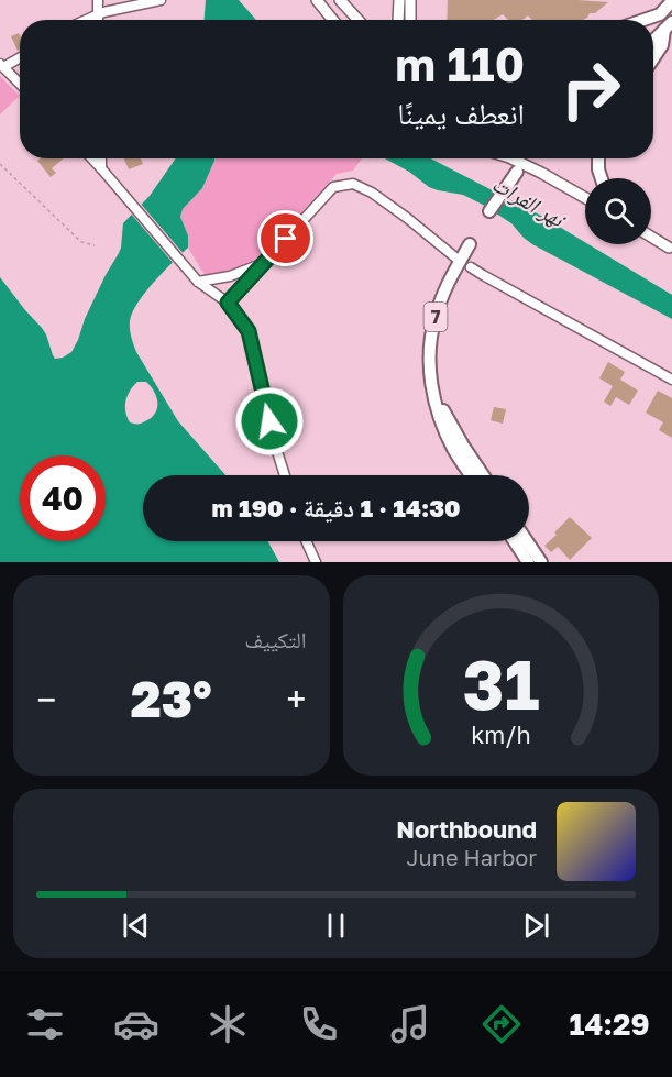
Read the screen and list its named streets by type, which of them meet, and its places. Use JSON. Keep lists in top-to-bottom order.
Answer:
{
  "streets": {
    "main road": ["7"]
  },
  "water": ["نهر الفرات"],
  "page": {
    "turn": ["110 m", "انعطف يمينًا"],
    "limit": "40",
    "trip": "14:30 · 1 دقيقة · 190 m",
    "tile": "التكييف",
    "heat": ["−", "23°", "+"],
    "song": ["Northbound", "June Harbor"],
    "tabs": "14:29",
    "gauge": ["31", "km/h"]
  }
}
